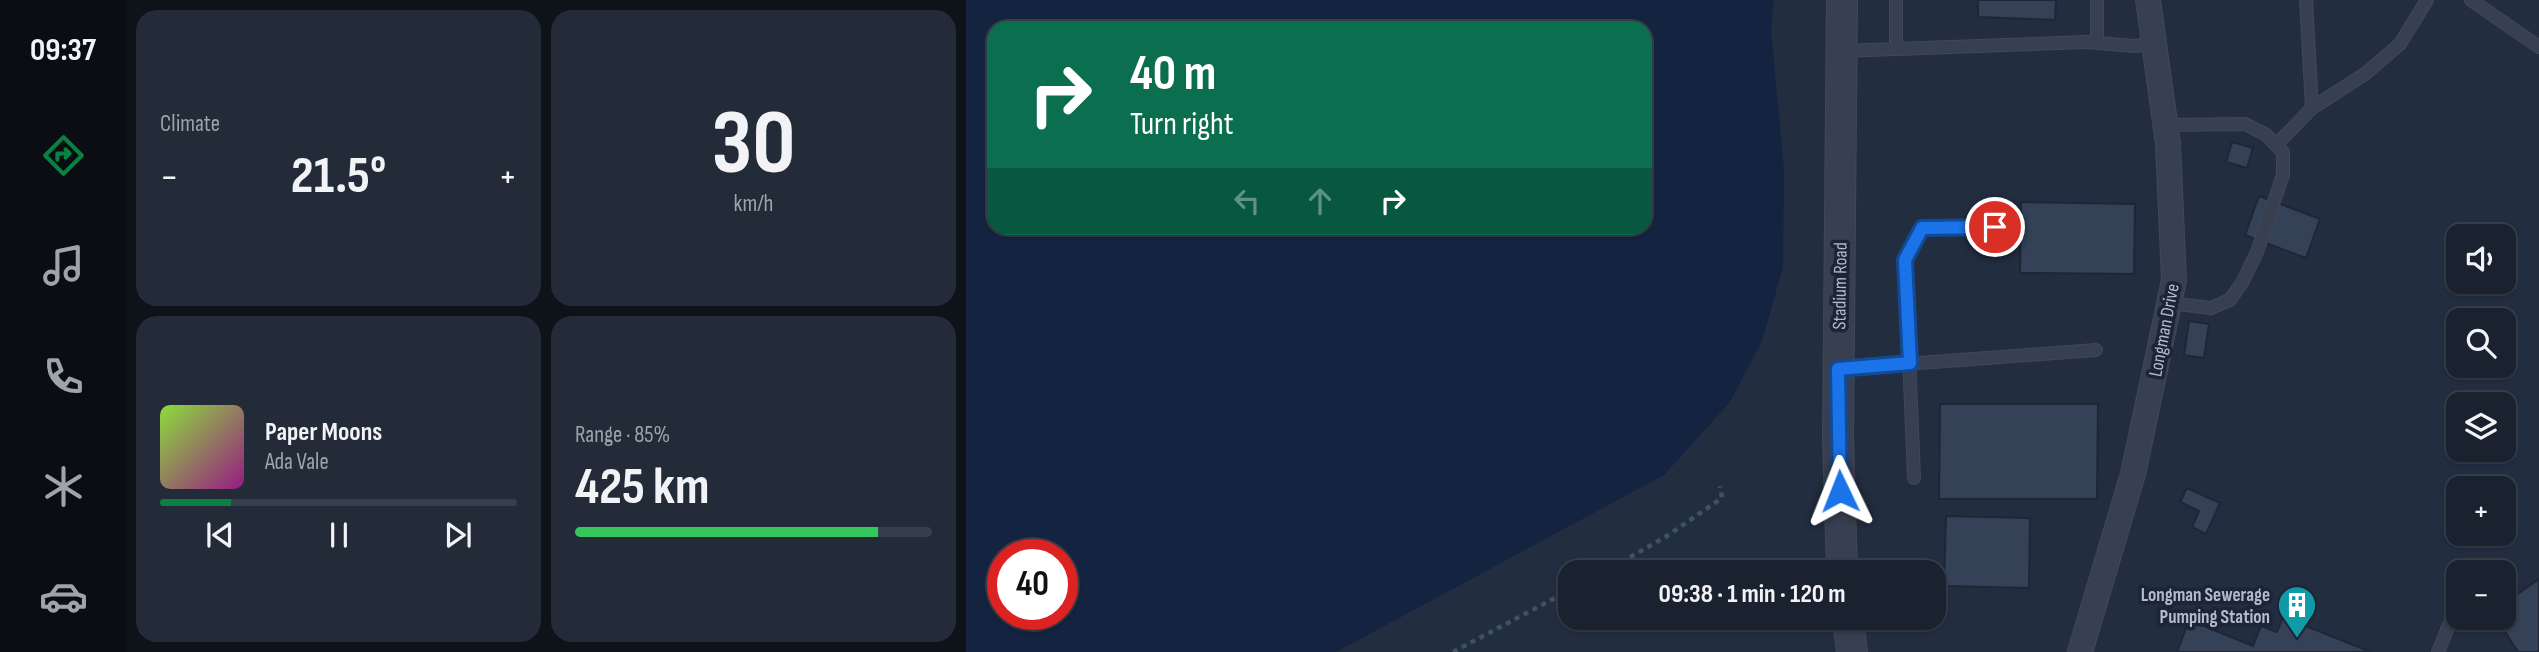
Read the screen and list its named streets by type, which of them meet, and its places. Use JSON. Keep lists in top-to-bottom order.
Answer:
{
  "streets": {
    "street": ["Stadium Road", "Longman Drive"]
  },
  "places": {
    "building": ["Longman Sewerage Pumping Station"]
  },
  "page": {
    "tabs": "09:37",
    "tile": [
      "Climate",
      ["30", "km/h"],
      ["Range · 85%", "425 km"]
    ],
    "turn": ["40 m", "Turn right"],
    "heat": ["−", "21.5°", "+"],
    "map_buttons": ["+", "−"],
    "song": ["Paper Moons", "Ada Vale"],
    "limit": "40",
    "trip": "09:38 · 1 min · 120 m"
  }
}
